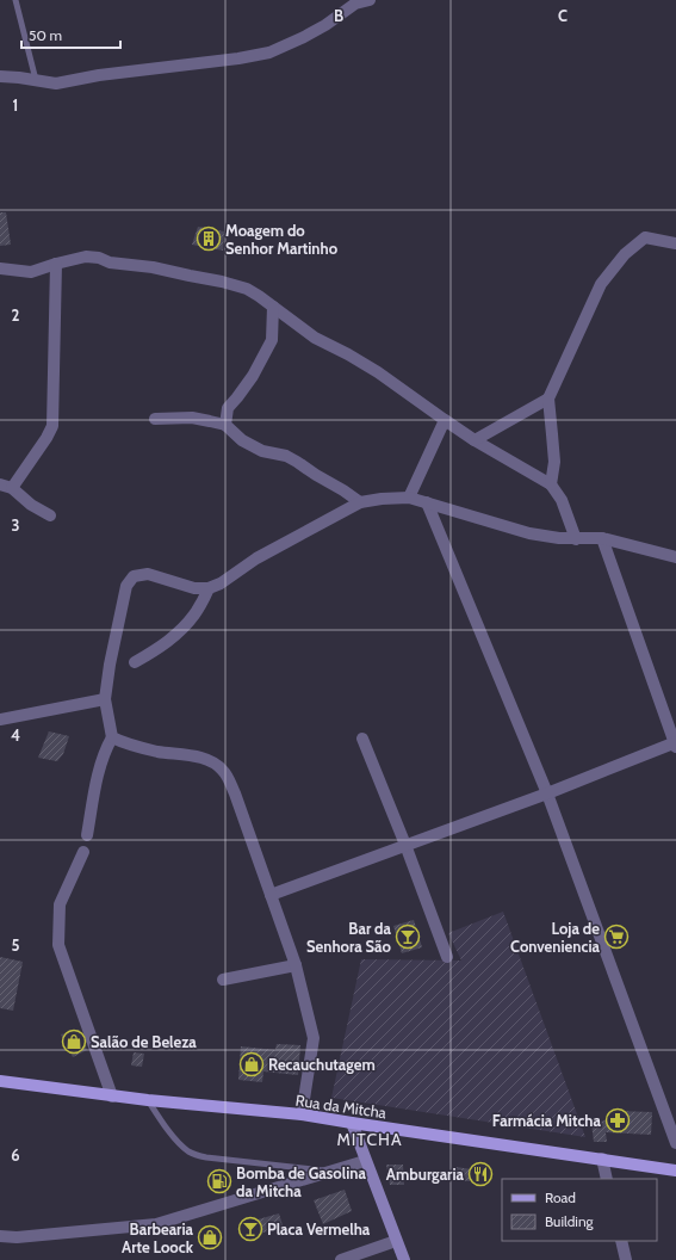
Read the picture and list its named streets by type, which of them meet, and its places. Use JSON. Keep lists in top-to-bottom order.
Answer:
{
  "streets": {
    "main road": ["Rua da Mitcha"]
  },
  "districts": ["MITCHA"],
  "places": {
    "building": ["Moagem do Senhor Martinho"],
    "bar": ["Bar da Senhora São", "Placa Vermelha"],
    "supermarket": ["Loja de Conveniencia"],
    "shop": ["Salão de Beleza", "Recauchutagem", "Barbearia Arte Loock"],
    "pharmacy": ["Farmácia Mitcha"],
    "restaurant": ["Amburgaria"],
    "fuel station": ["Bomba de Gasolina da Mitcha"]
  },
  "legend": ["Road", "Building"],
  "scale_bar": "50 m",
  "grid": {
    "columns": ["B", "C"],
    "rows": [
      "1",
      "2",
      "3",
      "4",
      "5",
      "6"
    ]
  }
}
